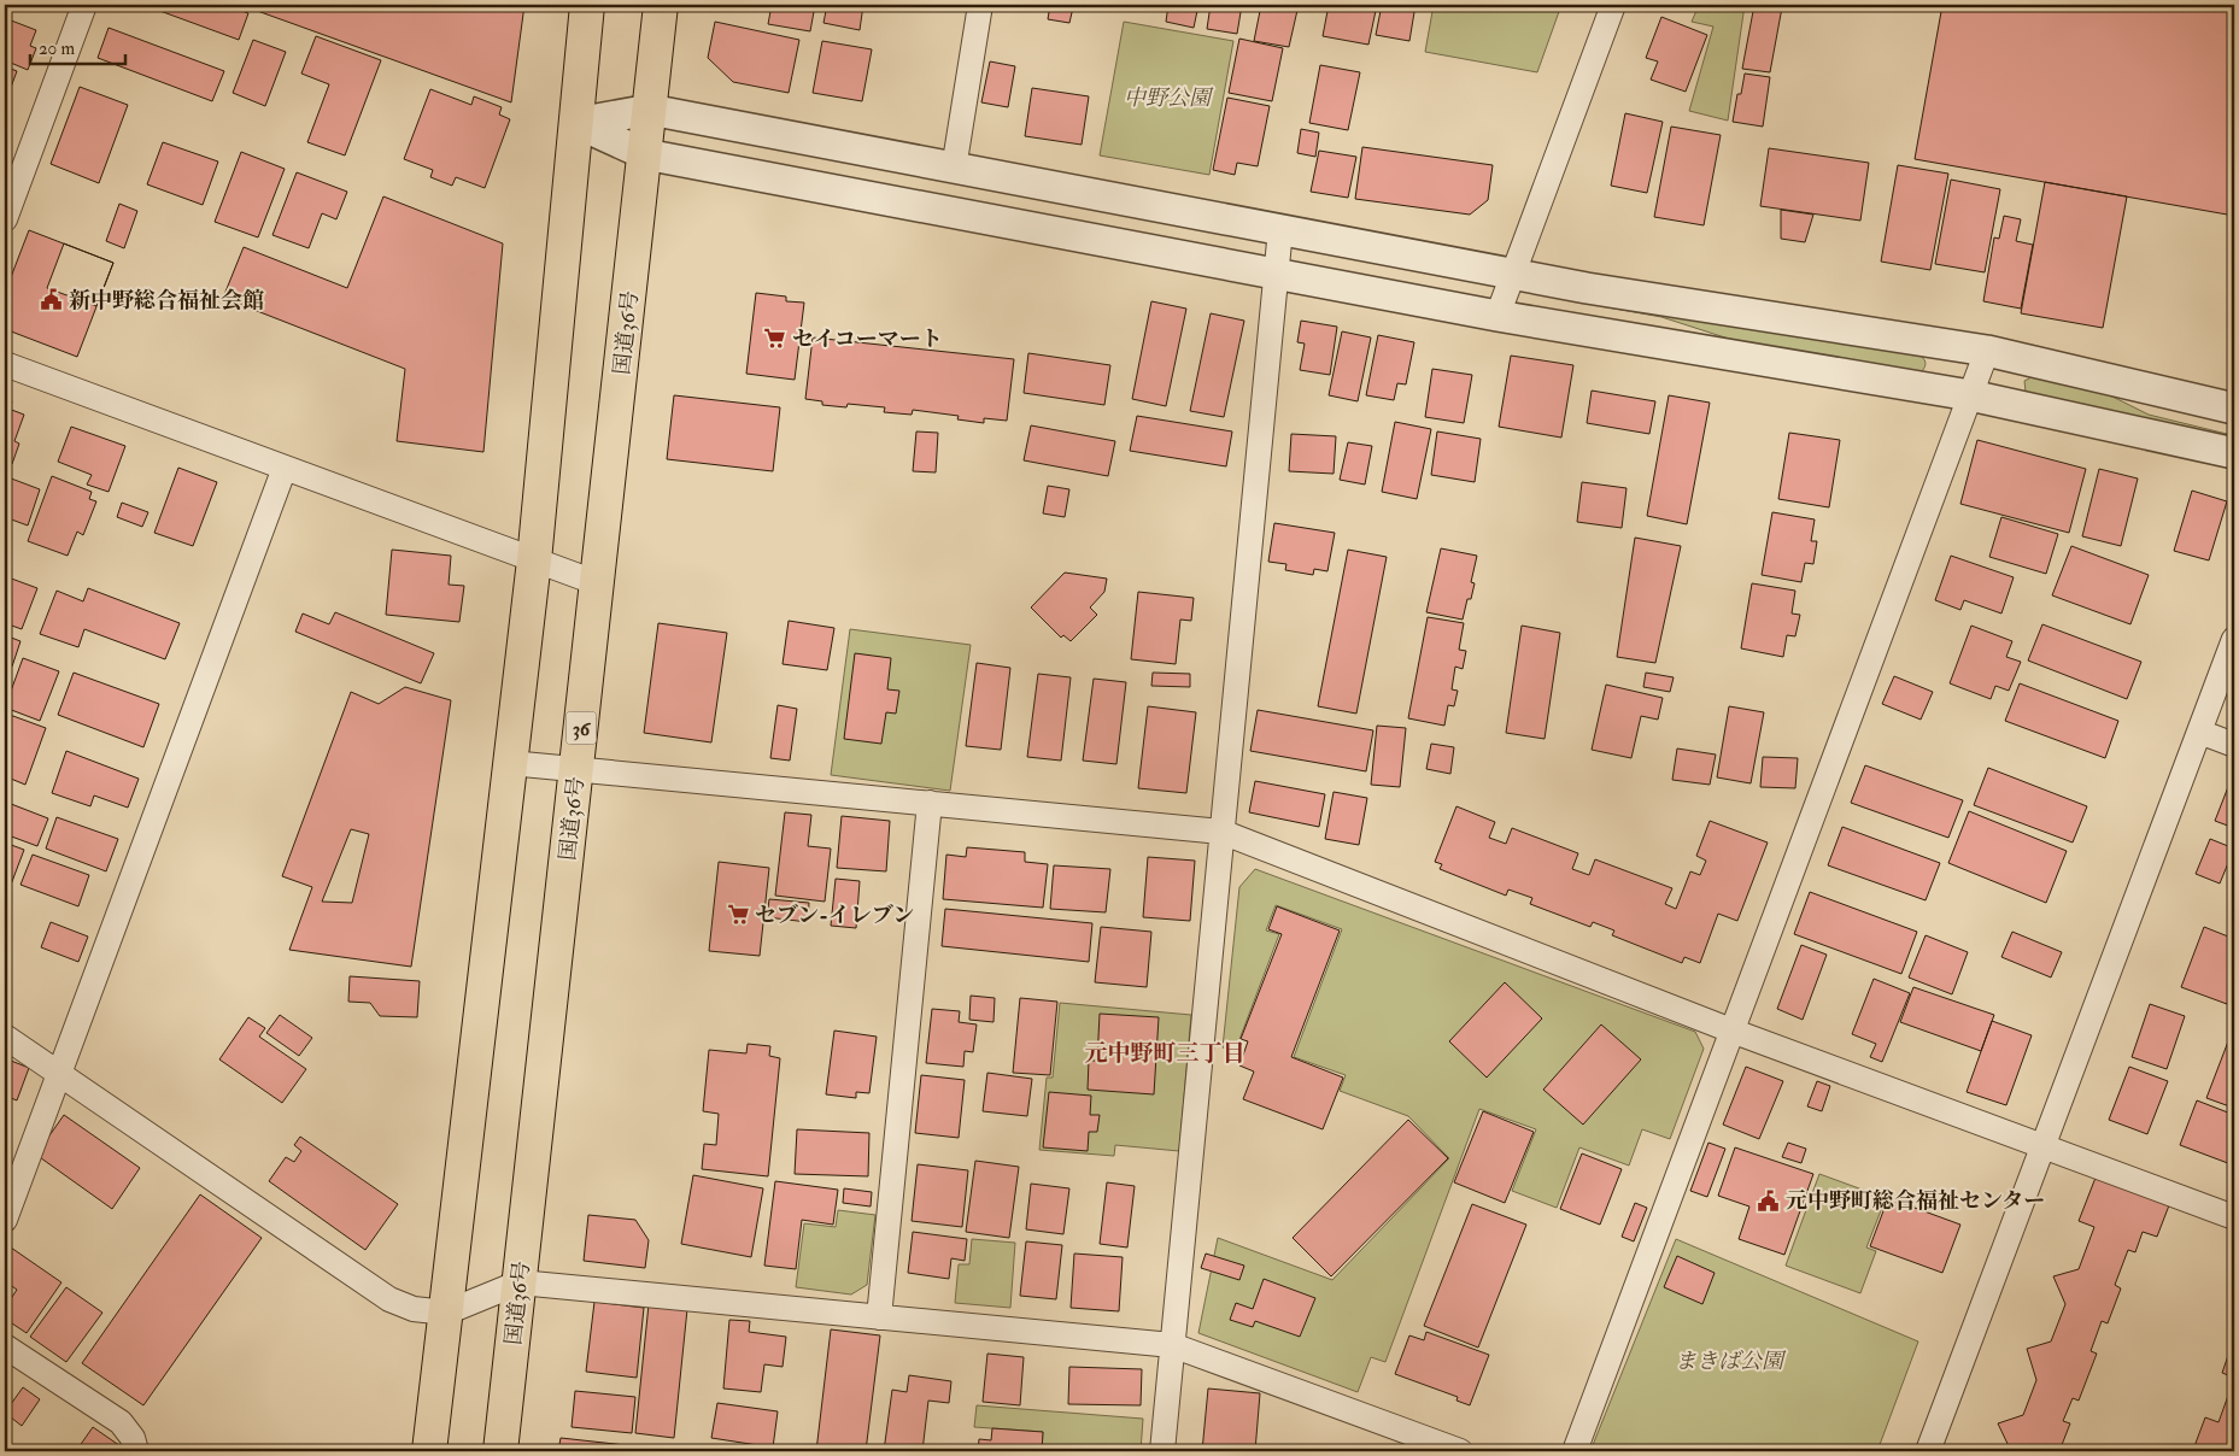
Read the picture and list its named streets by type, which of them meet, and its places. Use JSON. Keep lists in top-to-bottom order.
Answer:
{
  "streets": {
    "highway": ["国道36号", "36"]
  },
  "districts": ["元中野町三丁目"],
  "parks": ["中野公園", "まきば公園"],
  "places": {
    "public building": ["新中野総合福祉会館", "元中野町総合福祉センター"],
    "supermarket": ["セイコーマート", "セブン-イレブン"]
  },
  "scale_bar": "20 m"
}
